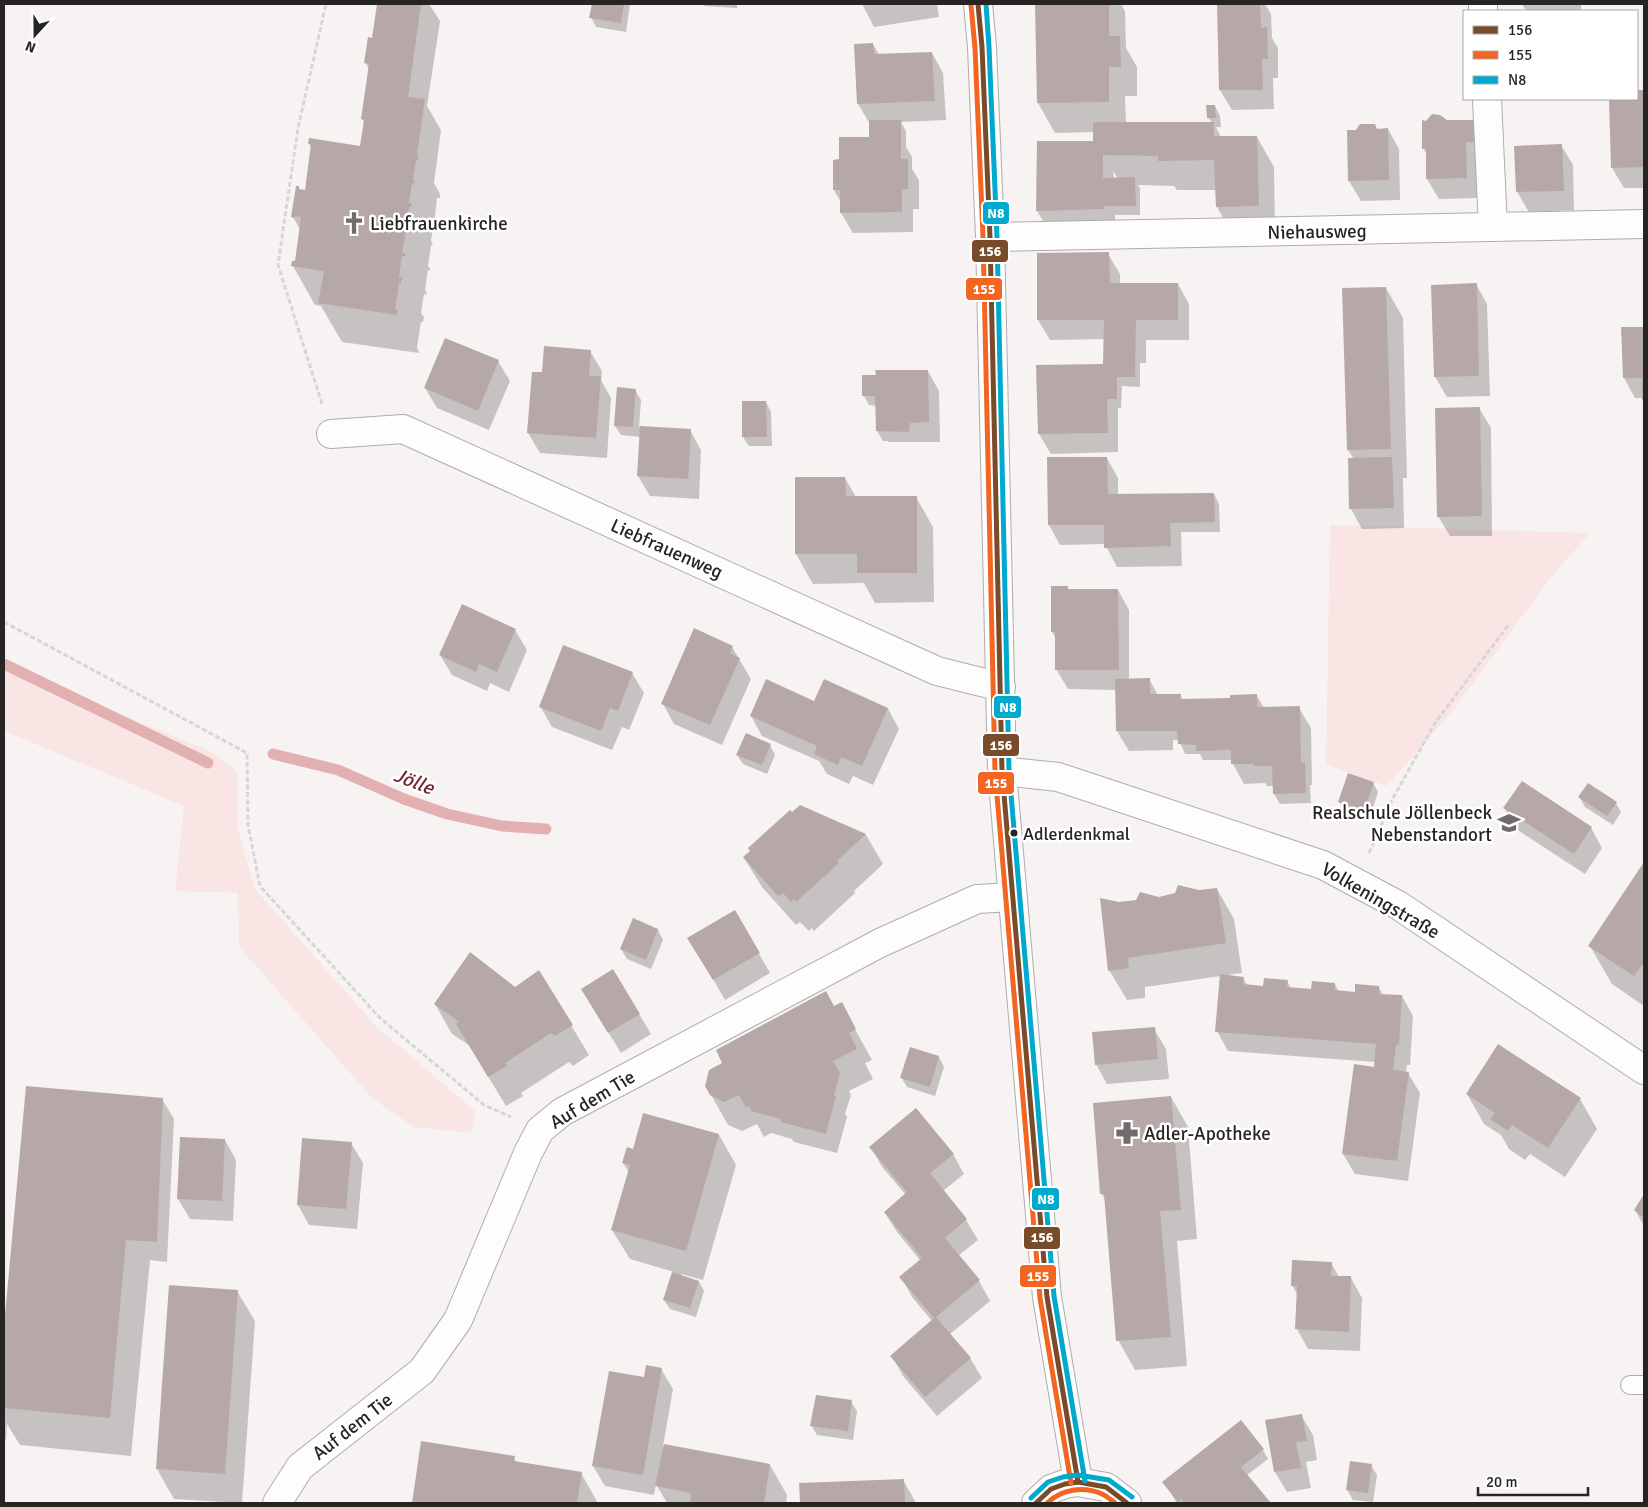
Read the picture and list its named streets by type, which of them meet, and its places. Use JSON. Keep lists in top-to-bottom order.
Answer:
{
  "streets": {
    "street": [
      "Niehausweg",
      "Liebfrauenweg",
      "Volkeningstraße",
      "Auf dem Tie"
    ]
  },
  "water": ["Jölle"],
  "places": {
    "church": ["Liebfrauenkirche"],
    "school or university": ["Realschule Jöllenbeck Nebenstandort"],
    "other": ["Adlerdenkmal"],
    "pharmacy": ["Adler-Apotheke"]
  },
  "lines": ["transit line 156", "transit line N8", "transit line 155"],
  "legend": ["156", "155", "N8"],
  "scale_bar": "20 m",
  "north": "bottom"
}
